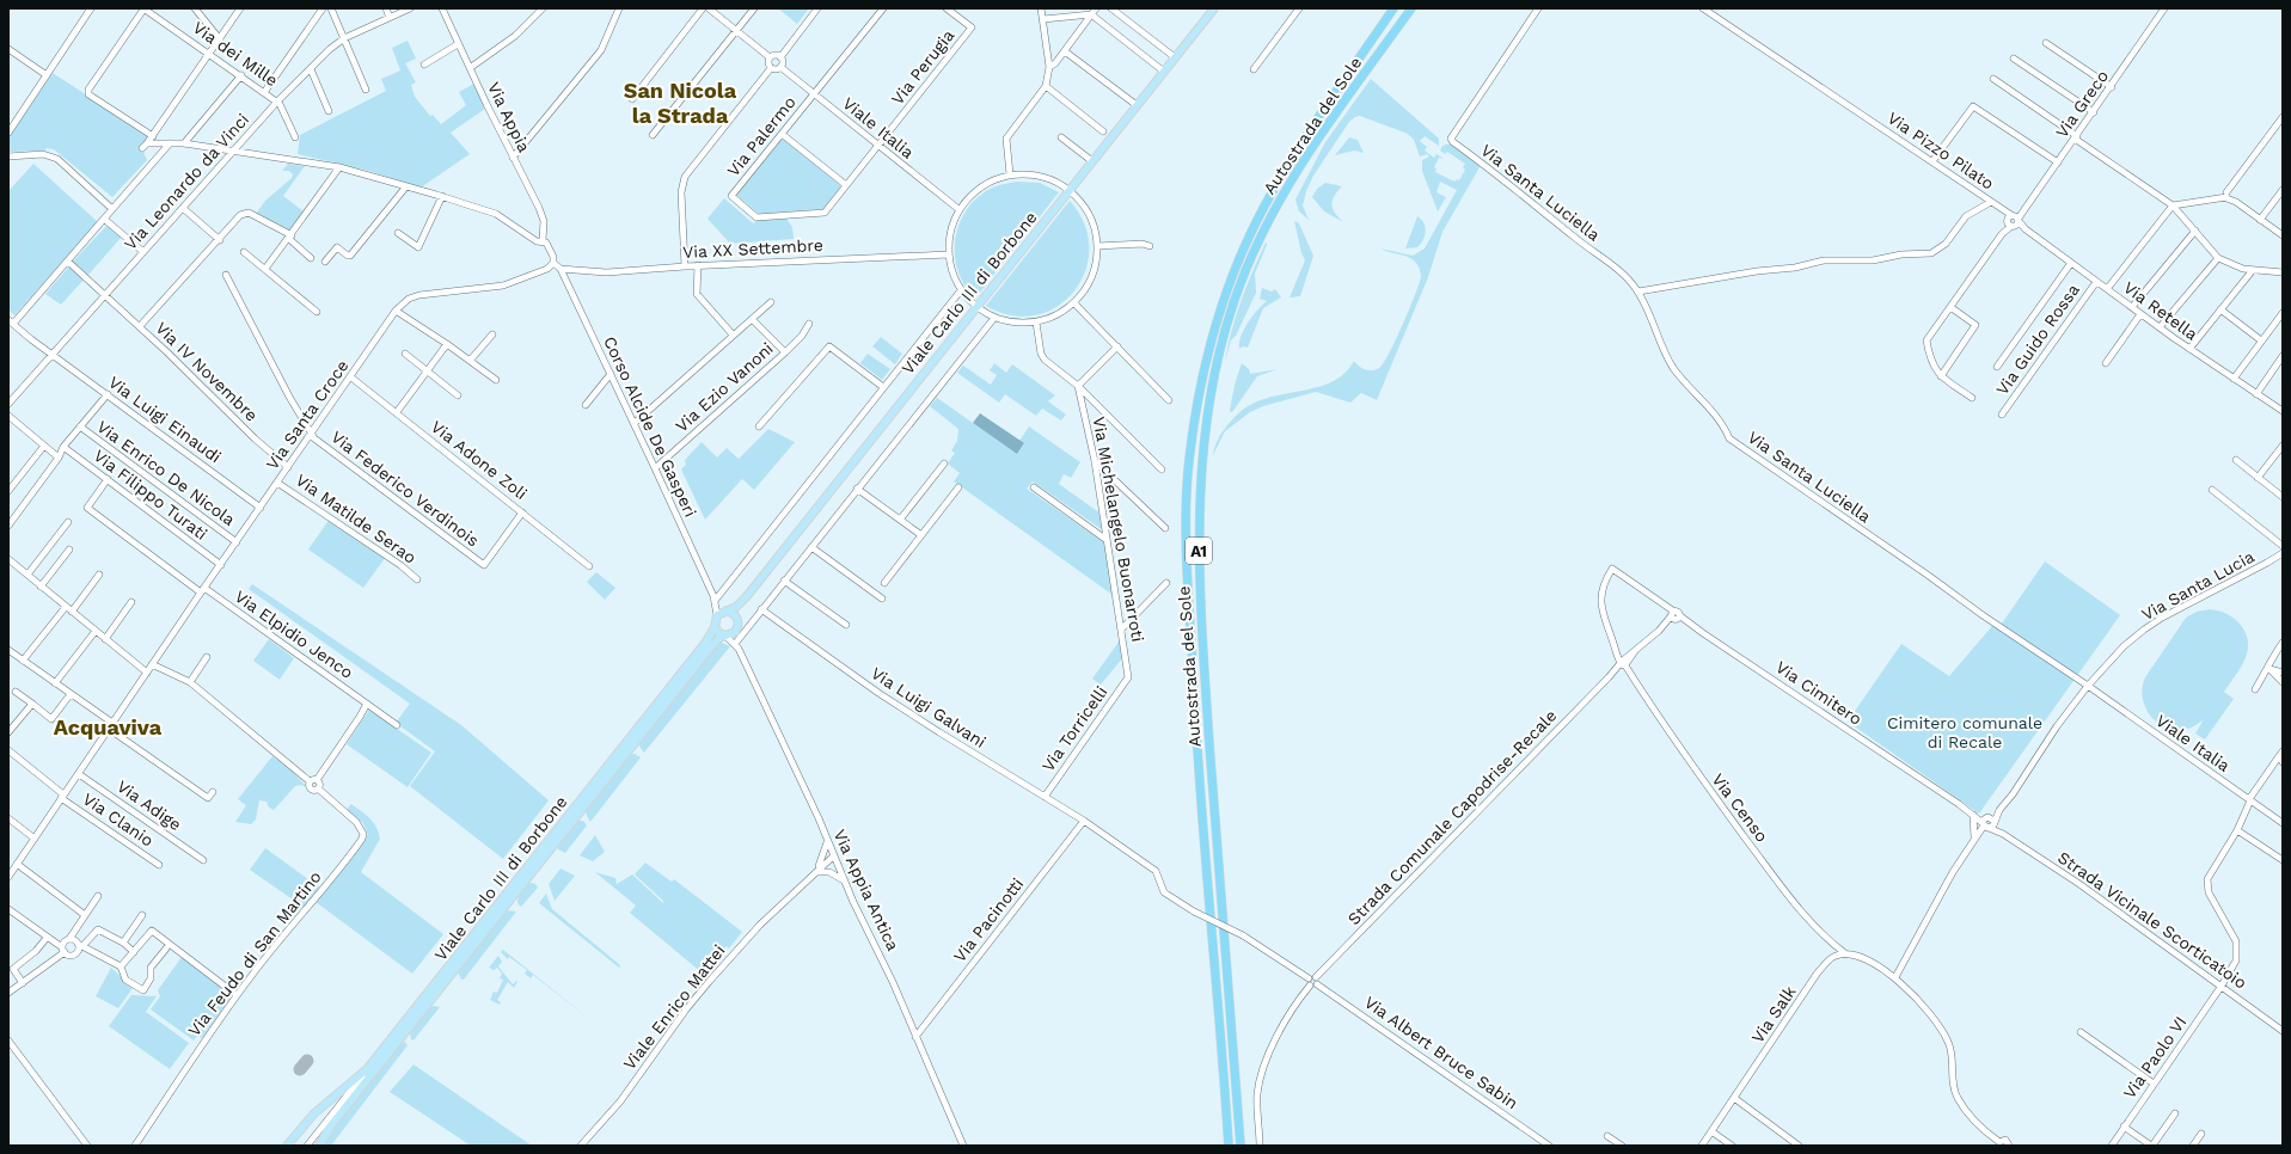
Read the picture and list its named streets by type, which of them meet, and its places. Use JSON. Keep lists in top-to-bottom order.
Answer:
{
  "streets": {
    "highway": ["Autostrada del Sole", "A1"],
    "main road": ["Viale Carlo III di Borbone"],
    "street": [
      "Via dei Mille",
      "Via Perugia",
      "Via Greco",
      "Via Appia",
      "Viale Italia",
      "Via Palermo",
      "Via Pizzo Pilato",
      "Via Leonardo da Vinci",
      "Via Santa Luciella",
      "Via XX Settembre",
      "Via Retella",
      "Via Guido Rossa",
      "Via IV Novembre",
      "Via Ezio Vanoni",
      "Via Santa Croce",
      "Via Luigi Einaudi",
      "Corso Alcide De Gasperi",
      "Via Adone Zoli",
      "Via Enrico De Nicola",
      "Via Federico Verdinois",
      "Via Filippo Turati",
      "Via Matilde Serao",
      "Via Michelangelo Buonarroti",
      "Via Santa Lucia",
      "Via Elpidio Jenco",
      "Via Cimitero",
      "Via Luigi Galvani",
      "Via Torricelli",
      "Via Adige",
      "Via Censo",
      "Strada Comunale Capodrise-Recale",
      "Via Clanio",
      "Via Appia Antica",
      "Via Pacinotti",
      "Strada Vicinale Scorticatoio",
      "Via Feudo di San Martino",
      "Viale Enrico Mattei",
      "Via Salk",
      "Via Albert Bruce Sabin",
      "Via Paolo VI"
    ]
  },
  "crossings": [
    ["Via dei Mille", "Via Leonardo da Vinci"],
    ["Via Perugia", "Viale Italia"],
    ["Via Perugia", "Via Palermo"],
    ["Via Greco", "Via Retella"],
    ["Viale Italia", "Via Palermo"],
    ["Viale Italia", "Via Santa Luciella"],
    ["Viale Italia", "Via Santa Lucia"],
    ["Viale Italia", "Via Paolo VI"],
    ["Via Pizzo Pilato", "Via Santa Luciella"],
    ["Via Pizzo Pilato", "Via Retella"],
    ["Via Leonardo da Vinci", "Via IV Novembre"],
    ["Via Leonardo da Vinci", "Via Luigi Einaudi"],
    ["Via Santa Luciella", "Via Santa Lucia"],
    ["Via XX Settembre", "Corso Alcide De Gasperi"],
    ["Viale Carlo III di Borbone", "Corso Alcide De Gasperi"],
    ["Viale Carlo III di Borbone", "Via Appia Antica"],
    ["Via Retella", "Via Guido Rossa"],
    ["Via IV Novembre", "Via Santa Croce"],
    ["Via Ezio Vanoni", "Corso Alcide De Gasperi"],
    ["Via Santa Croce", "Via Luigi Einaudi"],
    ["Via Santa Croce", "Via Adone Zoli"],
    ["Via Santa Croce", "Via Enrico De Nicola"],
    ["Via Santa Croce", "Via Federico Verdinois"],
    ["Via Santa Croce", "Via Filippo Turati"],
    ["Via Santa Croce", "Via Matilde Serao"],
    ["Via Santa Croce", "Via Elpidio Jenco"],
    ["Via Santa Croce", "Via Adige"],
    ["Via Santa Croce", "Via Clanio"],
    ["Corso Alcide De Gasperi", "Via Appia Antica"],
    ["Via Adone Zoli", "Via Federico Verdinois"],
    ["Via Filippo Turati", "Via Elpidio Jenco"],
    ["Via Michelangelo Buonarroti", "Via Torricelli"],
    ["Via Cimitero", "Via Censo"],
    ["Via Cimitero", "Strada Vicinale Scorticatoio"],
    ["Via Luigi Galvani", "Via Torricelli"],
    ["Via Luigi Galvani", "Via Pacinotti"],
    ["Via Censo", "Strada Comunale Capodrise-Recale"],
    ["Via Censo", "Via Salk"],
    ["Strada Comunale Capodrise-Recale", "Via Albert Bruce Sabin"],
    ["Via Appia Antica", "Via Pacinotti"],
    ["Via Appia Antica", "Viale Enrico Mattei"],
    ["Strada Vicinale Scorticatoio", "Via Paolo VI"]
  ],
  "districts": ["San Nicola la Strada", "Acquaviva"],
  "parks": ["Cimitero comunale di Recale"]
}
